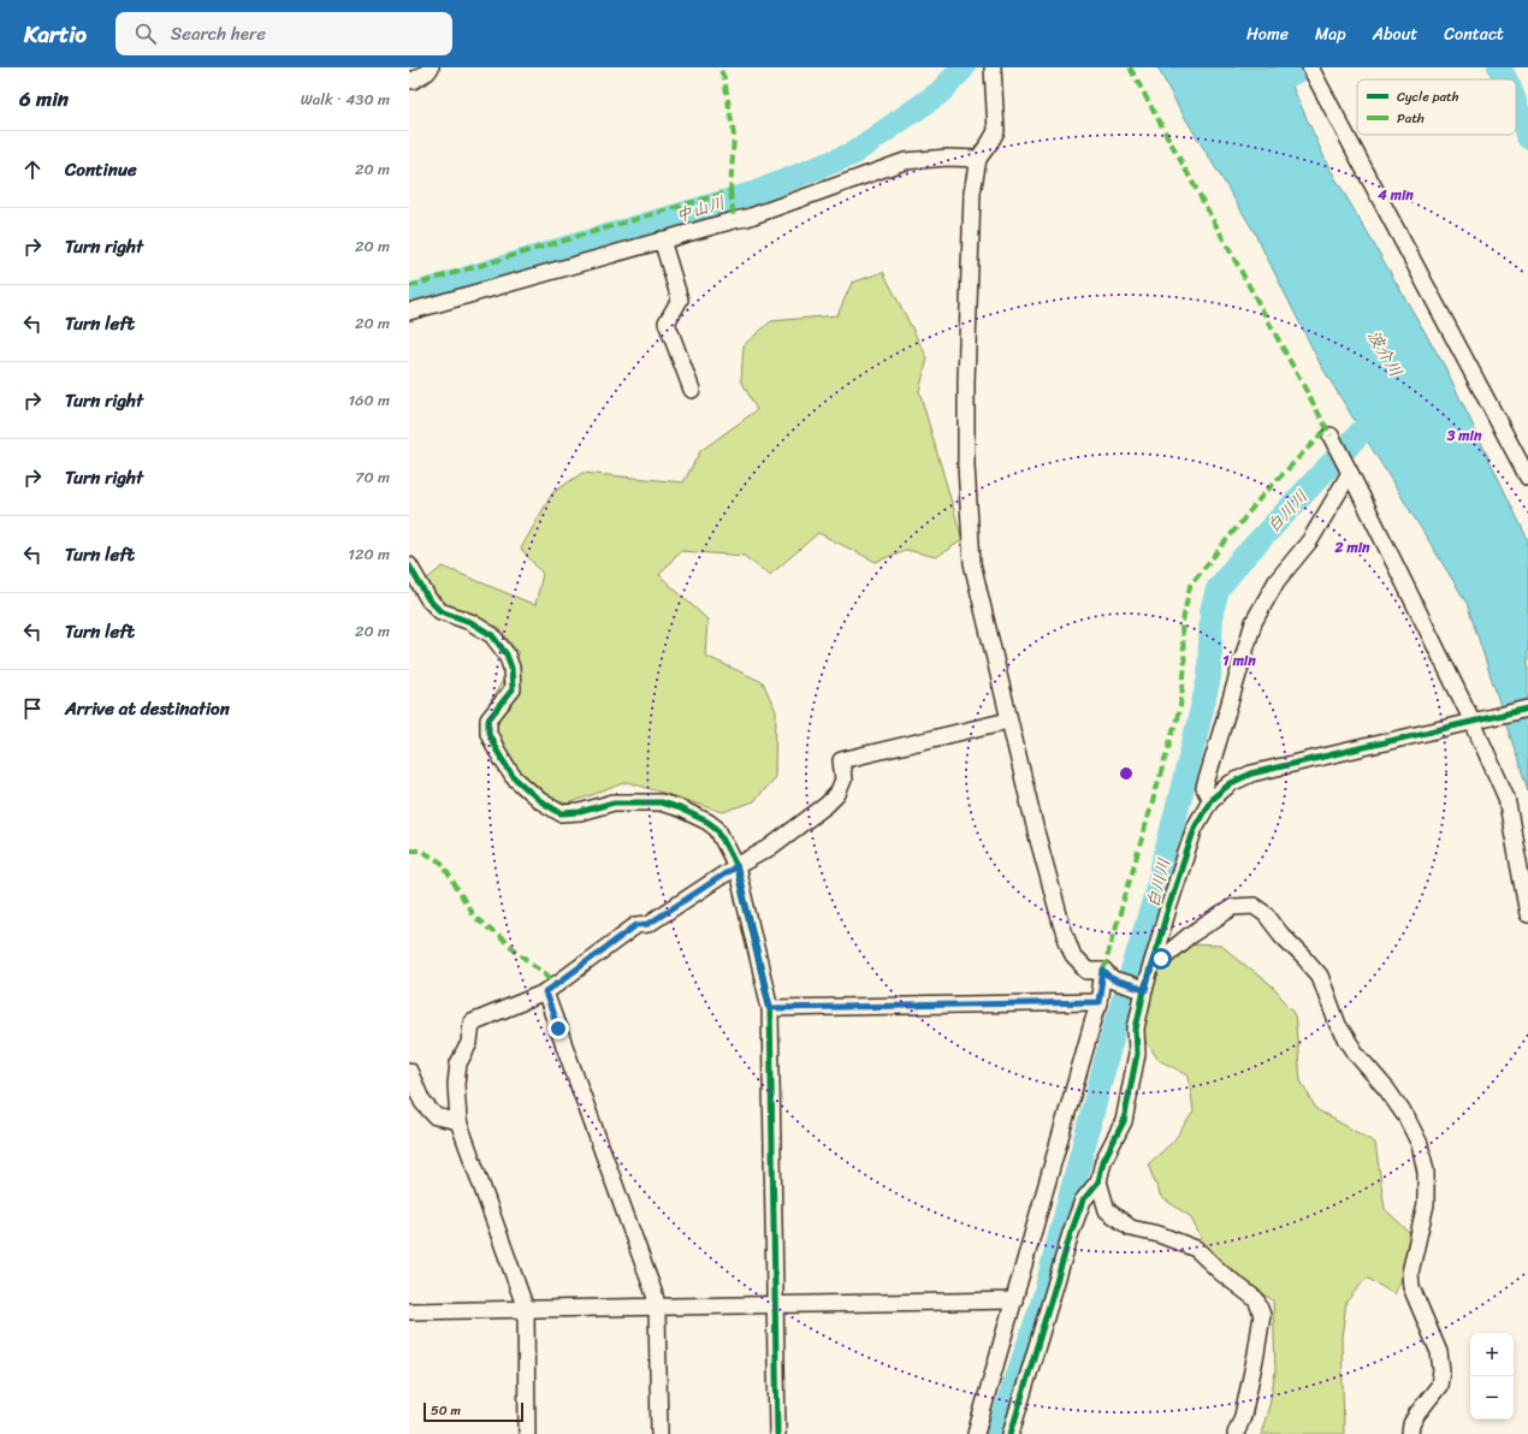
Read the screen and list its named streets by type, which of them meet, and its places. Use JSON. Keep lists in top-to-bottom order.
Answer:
{
  "water": ["中山川", "波介川", "白川川"],
  "legend": ["Cycle path", "Path"],
  "scale_bar": "50 m",
  "page": {
    "header": "Kartio",
    "search": "Search here",
    "nav": [
      "Home",
      "Map",
      "About",
      "Contact"
    ],
    "heading": ["6 min", "Walk · 430 m"],
    "list": [
      ["Continue", "20 m"],
      ["Turn right", "20 m"],
      ["Turn left", "20 m"],
      ["Turn right", "160 m"],
      ["Turn right", "70 m"],
      ["Turn left", "120 m"],
      ["Turn left", "20 m"],
      "Arrive at destination"
    ],
    "map_buttons": ["+", "−"],
    "scale": "50 m"
  },
  "rings": [
    "4 min",
    "3 min",
    "2 min",
    "1 min"
  ]
}
